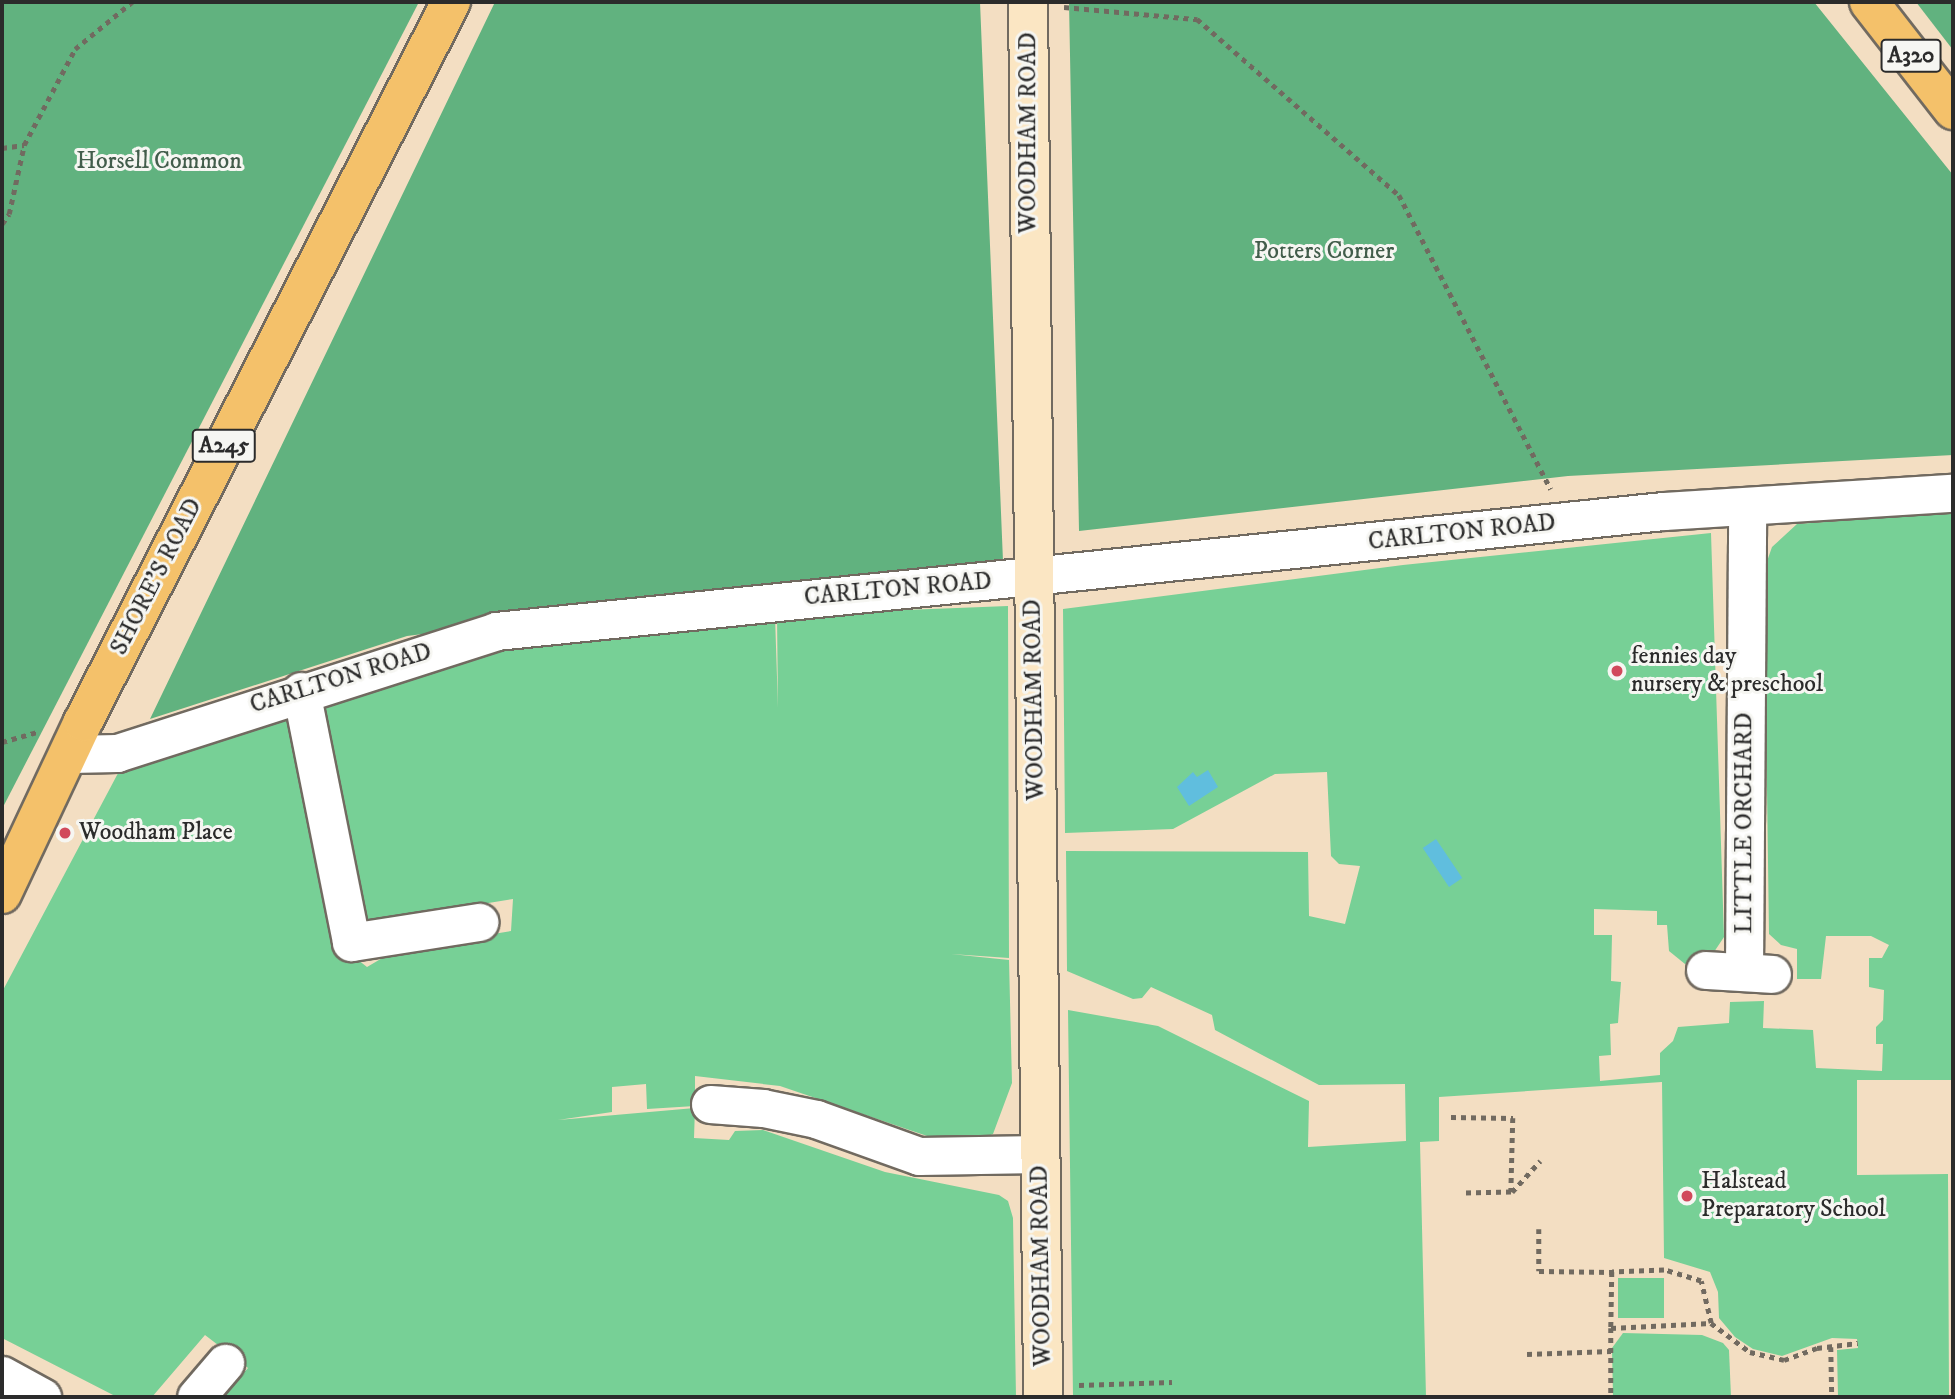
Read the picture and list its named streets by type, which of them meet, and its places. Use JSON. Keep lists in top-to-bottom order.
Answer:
{
  "streets": {
    "main road": ["A320", "A245", "SHORE'S ROAD"],
    "street": ["WOODHAM ROAD", "CARLTON ROAD", "LITTLE ORCHARD"]
  },
  "crossings": [
    ["WOODHAM ROAD", "CARLTON ROAD"],
    ["CARLTON ROAD", "SHORE'S ROAD"],
    ["CARLTON ROAD", "LITTLE ORCHARD"]
  ],
  "parks": ["Horsell Common", "Potters Corner"],
  "places": ["fennies day nursery & preschool", "Woodham Place", "Halstead Preparatory School"]
}
